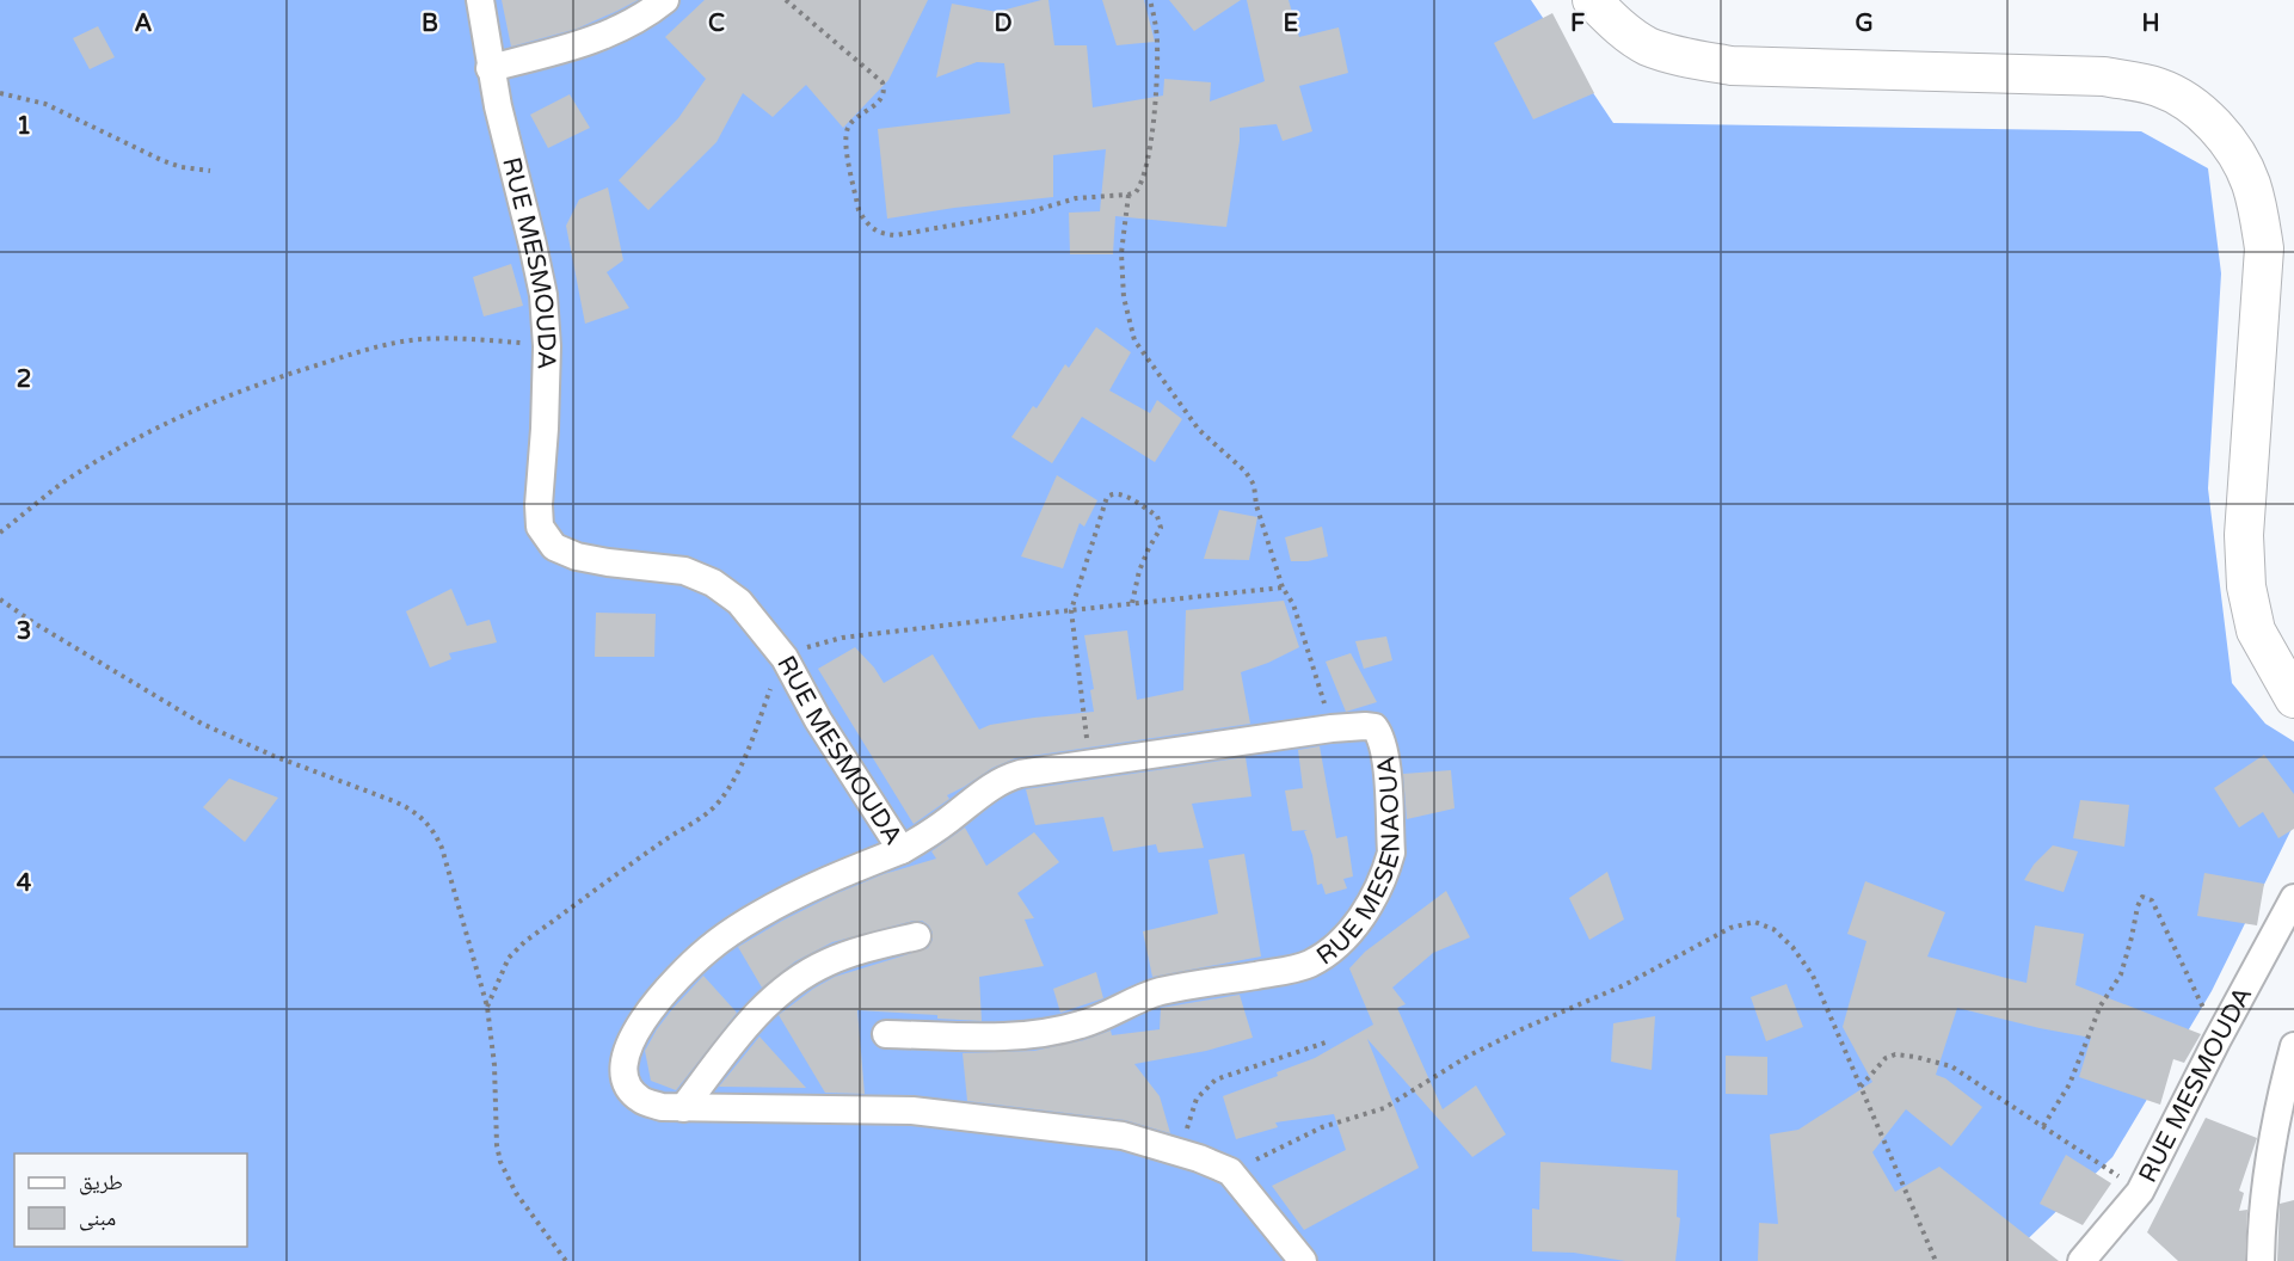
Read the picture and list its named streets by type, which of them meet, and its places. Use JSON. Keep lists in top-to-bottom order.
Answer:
{
  "streets": {
    "street": ["RUE MESMOUDA", "RUE MESENAOUA"]
  },
  "crossings": [
    ["RUE MESMOUDA", "RUE MESENAOUA"]
  ],
  "legend": ["طريق", "مبنى"],
  "grid": {
    "columns": [
      "A",
      "B",
      "C",
      "D",
      "E",
      "F",
      "G",
      "H"
    ],
    "rows": [
      "1",
      "2",
      "3",
      "4"
    ]
  }
}
